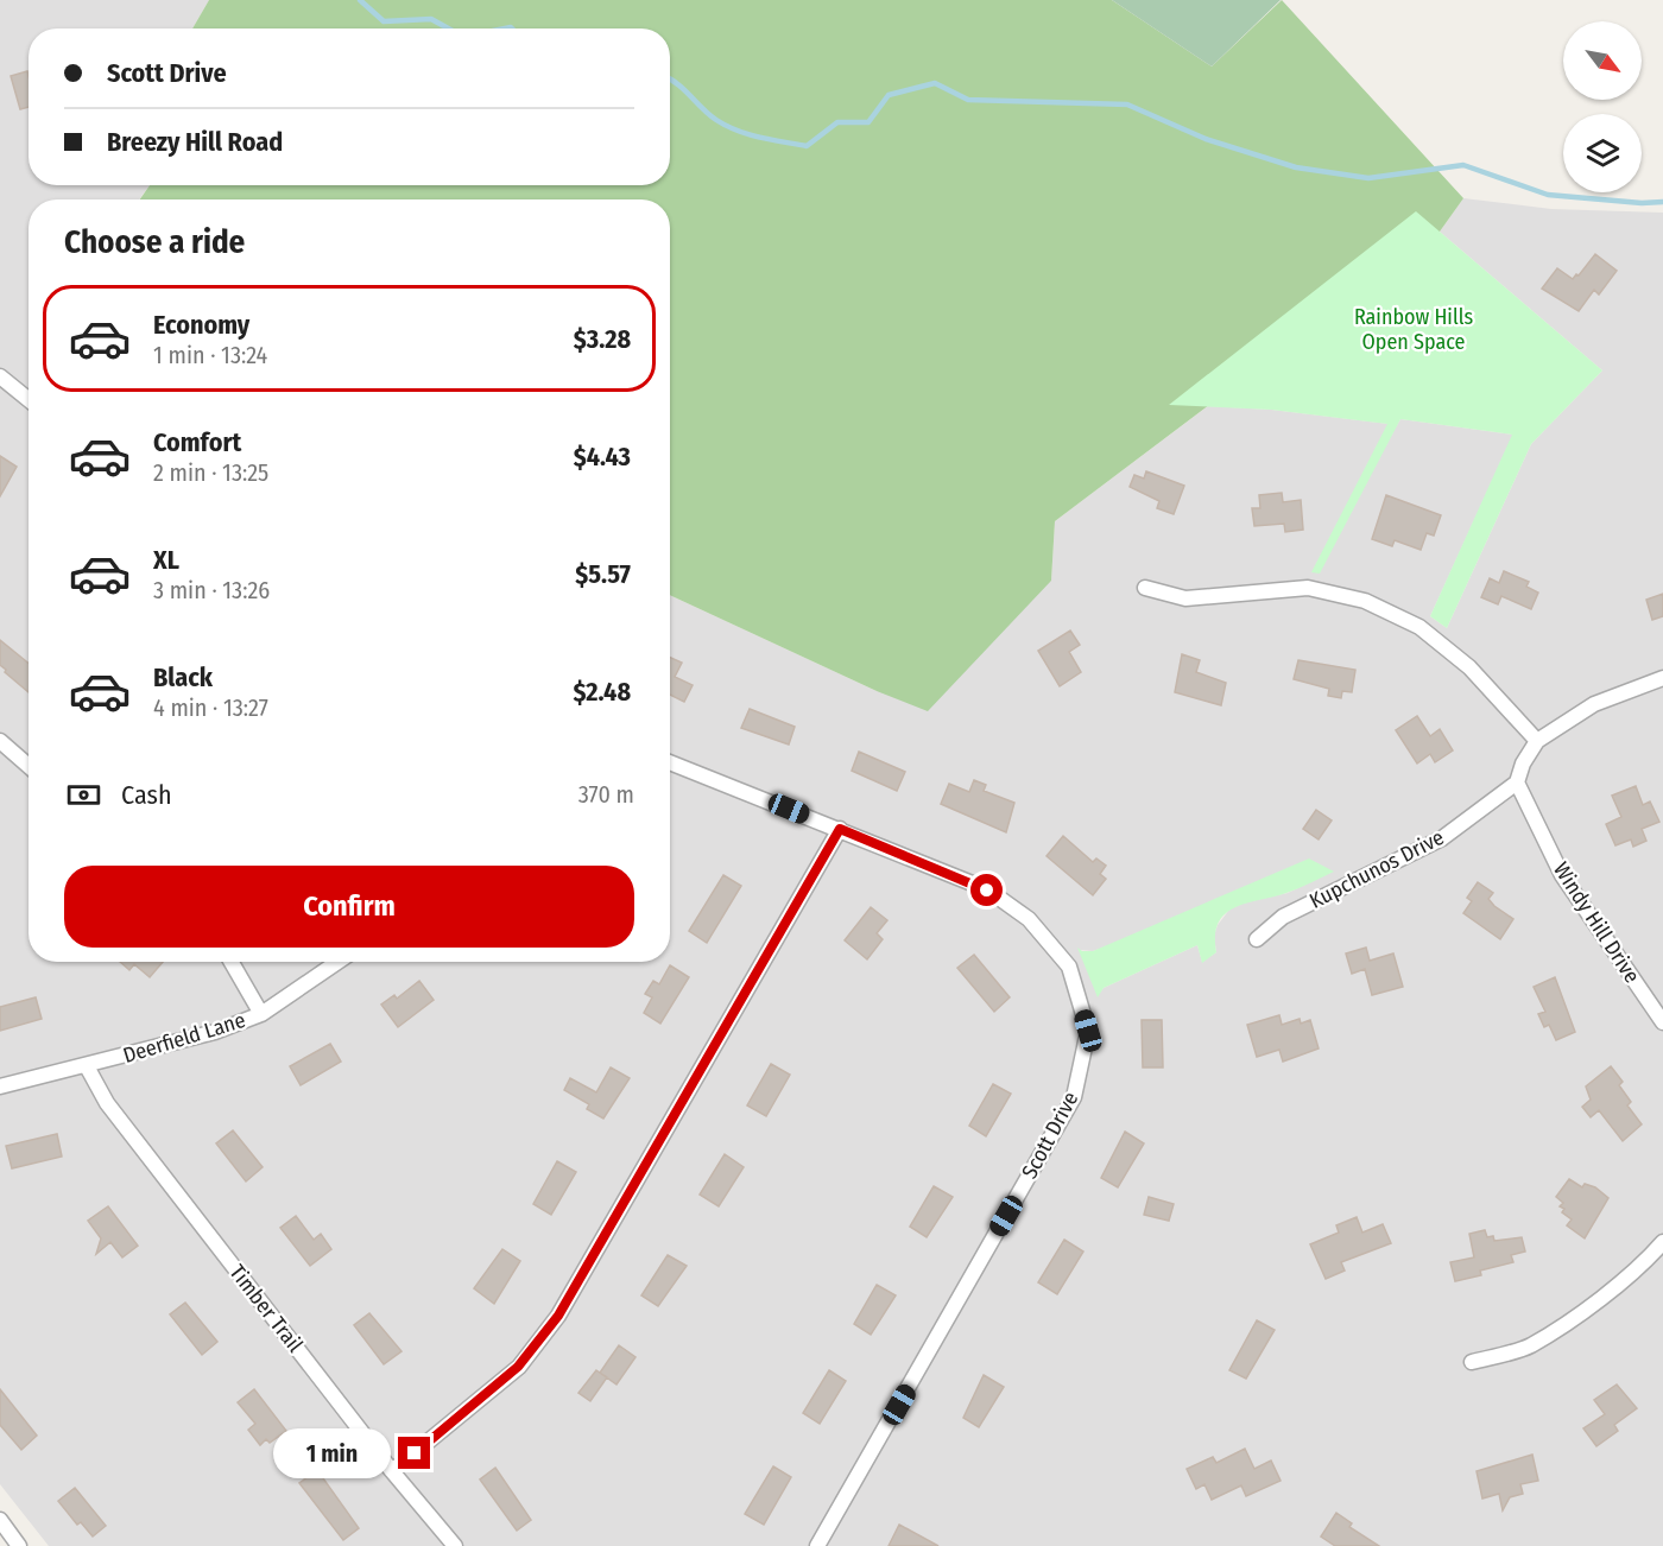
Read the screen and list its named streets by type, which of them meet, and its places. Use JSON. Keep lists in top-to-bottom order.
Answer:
{
  "streets": {
    "street": [
      "Kupchunos Drive",
      "Windy Hill Drive",
      "Deerfield Lane",
      "Scott Drive",
      "Timber Trail"
    ]
  },
  "crossings": [
    ["Kupchunos Drive", "Windy Hill Drive"],
    ["Deerfield Lane", "Timber Trail"]
  ],
  "parks": ["Rainbow Hills Open Space"],
  "north": "bottom right",
  "page": {
    "banner": ["Scott Drive", "Breezy Hill Road"],
    "heading": "Choose a ride",
    "list": [
      {
        "name": "Economy",
        "note": "1 min · 13:24",
        "value": "$3.28"
      },
      {
        "name": "Comfort",
        "note": "2 min · 13:25",
        "value": "$4.43"
      },
      {
        "name": "XL",
        "note": "3 min · 13:26",
        "value": "$5.57"
      },
      {
        "name": "Black",
        "note": "4 min · 13:27",
        "value": "$2.48"
      }
    ],
    "pay": ["Cash", "370 m"],
    "buttons": "Confirm",
    "bubble": "1 min"
  }
}
